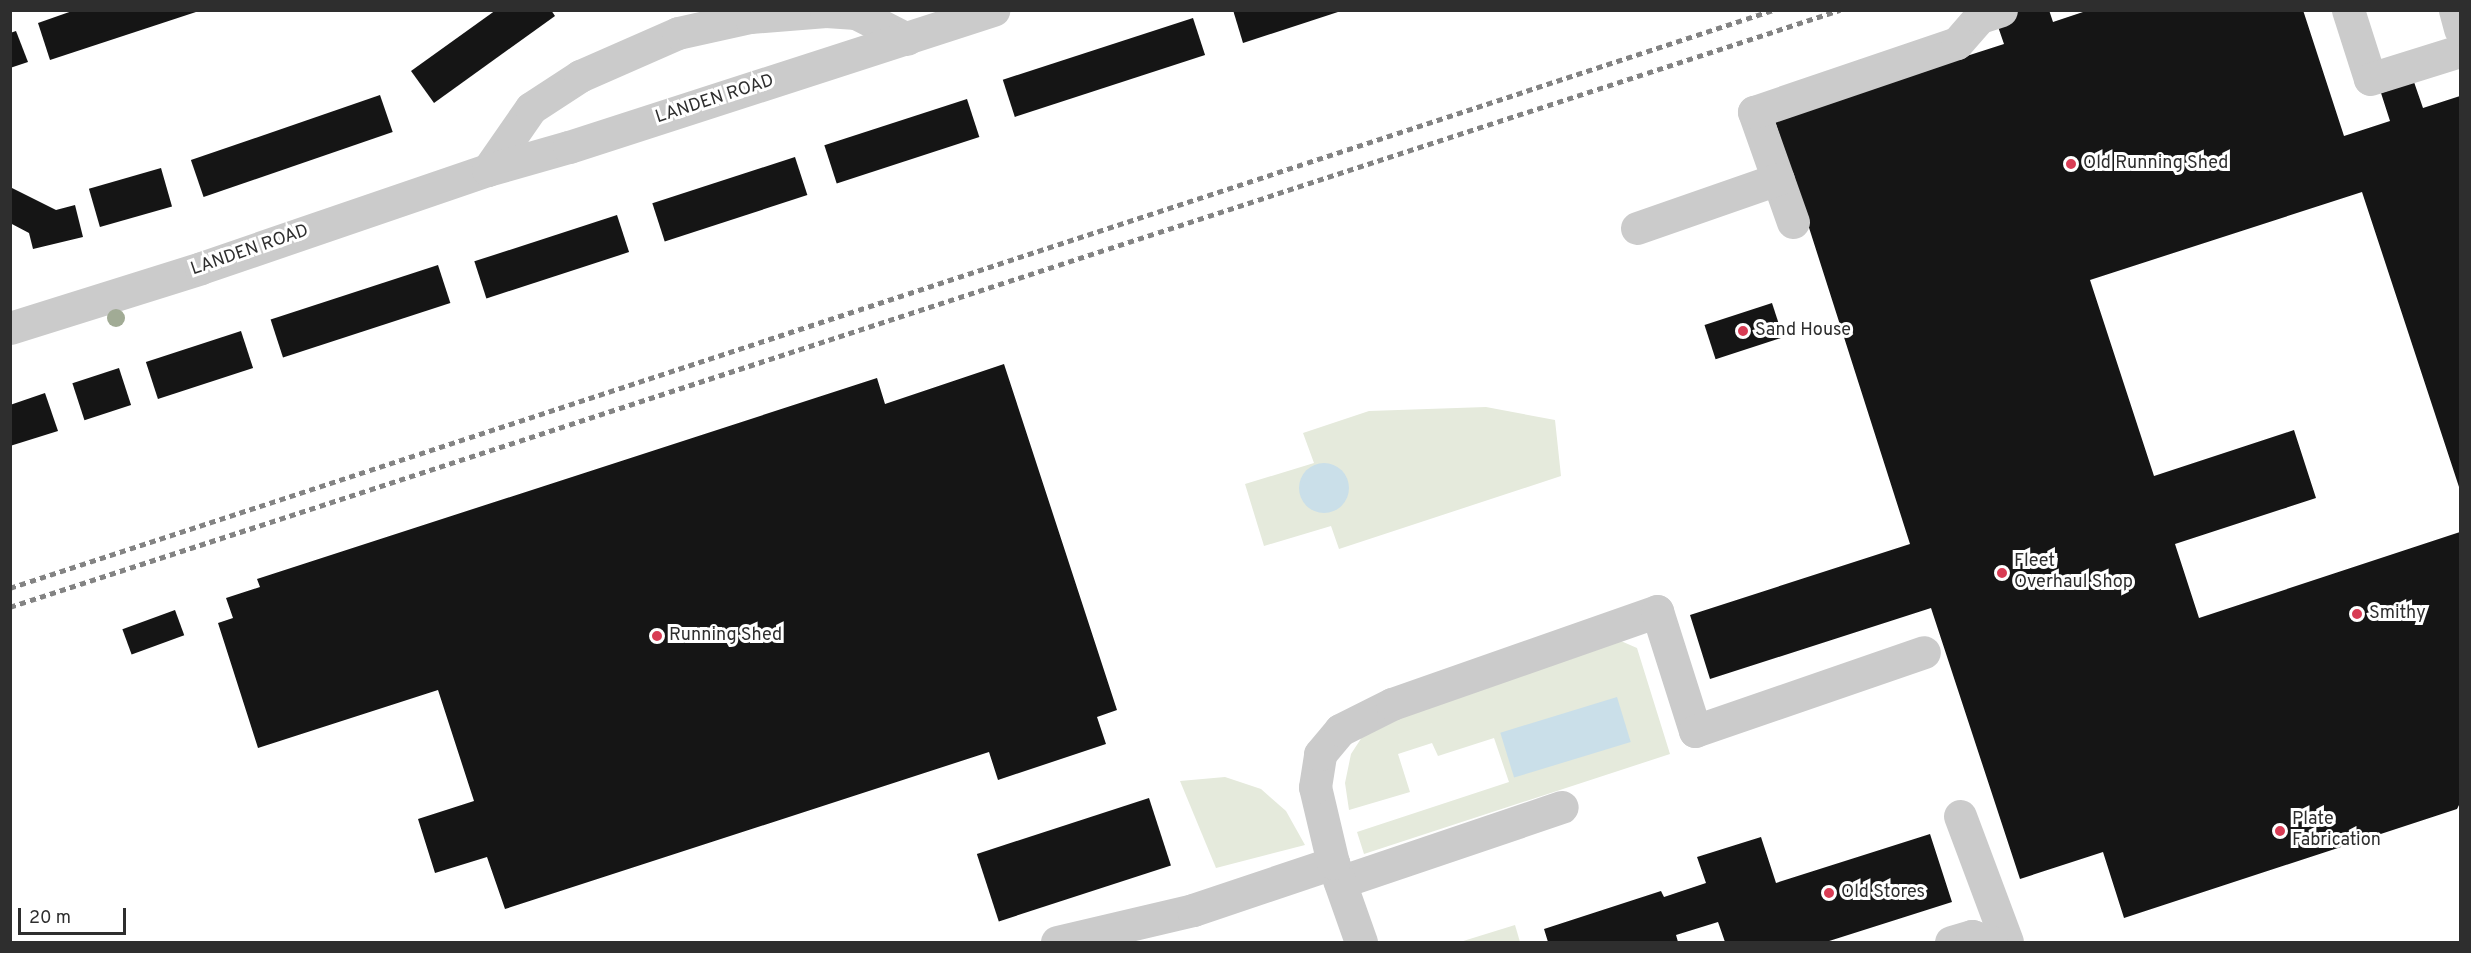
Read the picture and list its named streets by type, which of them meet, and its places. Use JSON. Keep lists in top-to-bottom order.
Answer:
{
  "streets": {
    "street": ["LANDEN ROAD"]
  },
  "places": [
    "Old Running Shed",
    "Sand House",
    "Fleet Overhaul Shop",
    "Smithy",
    "Running Shed",
    "Plate Fabrication",
    "Old Stores"
  ],
  "scale_bar": "20 m"
}
